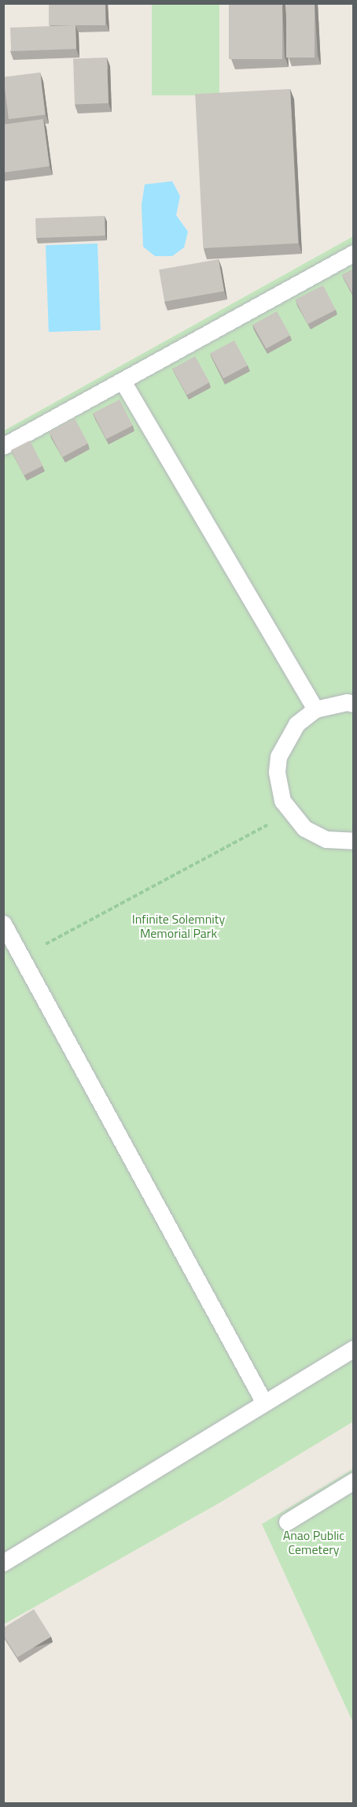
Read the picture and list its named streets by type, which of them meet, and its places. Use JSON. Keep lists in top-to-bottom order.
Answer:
{
  "parks": ["Infinite Solemnity Memorial Park", "Anao Public Cemetery"]
}
